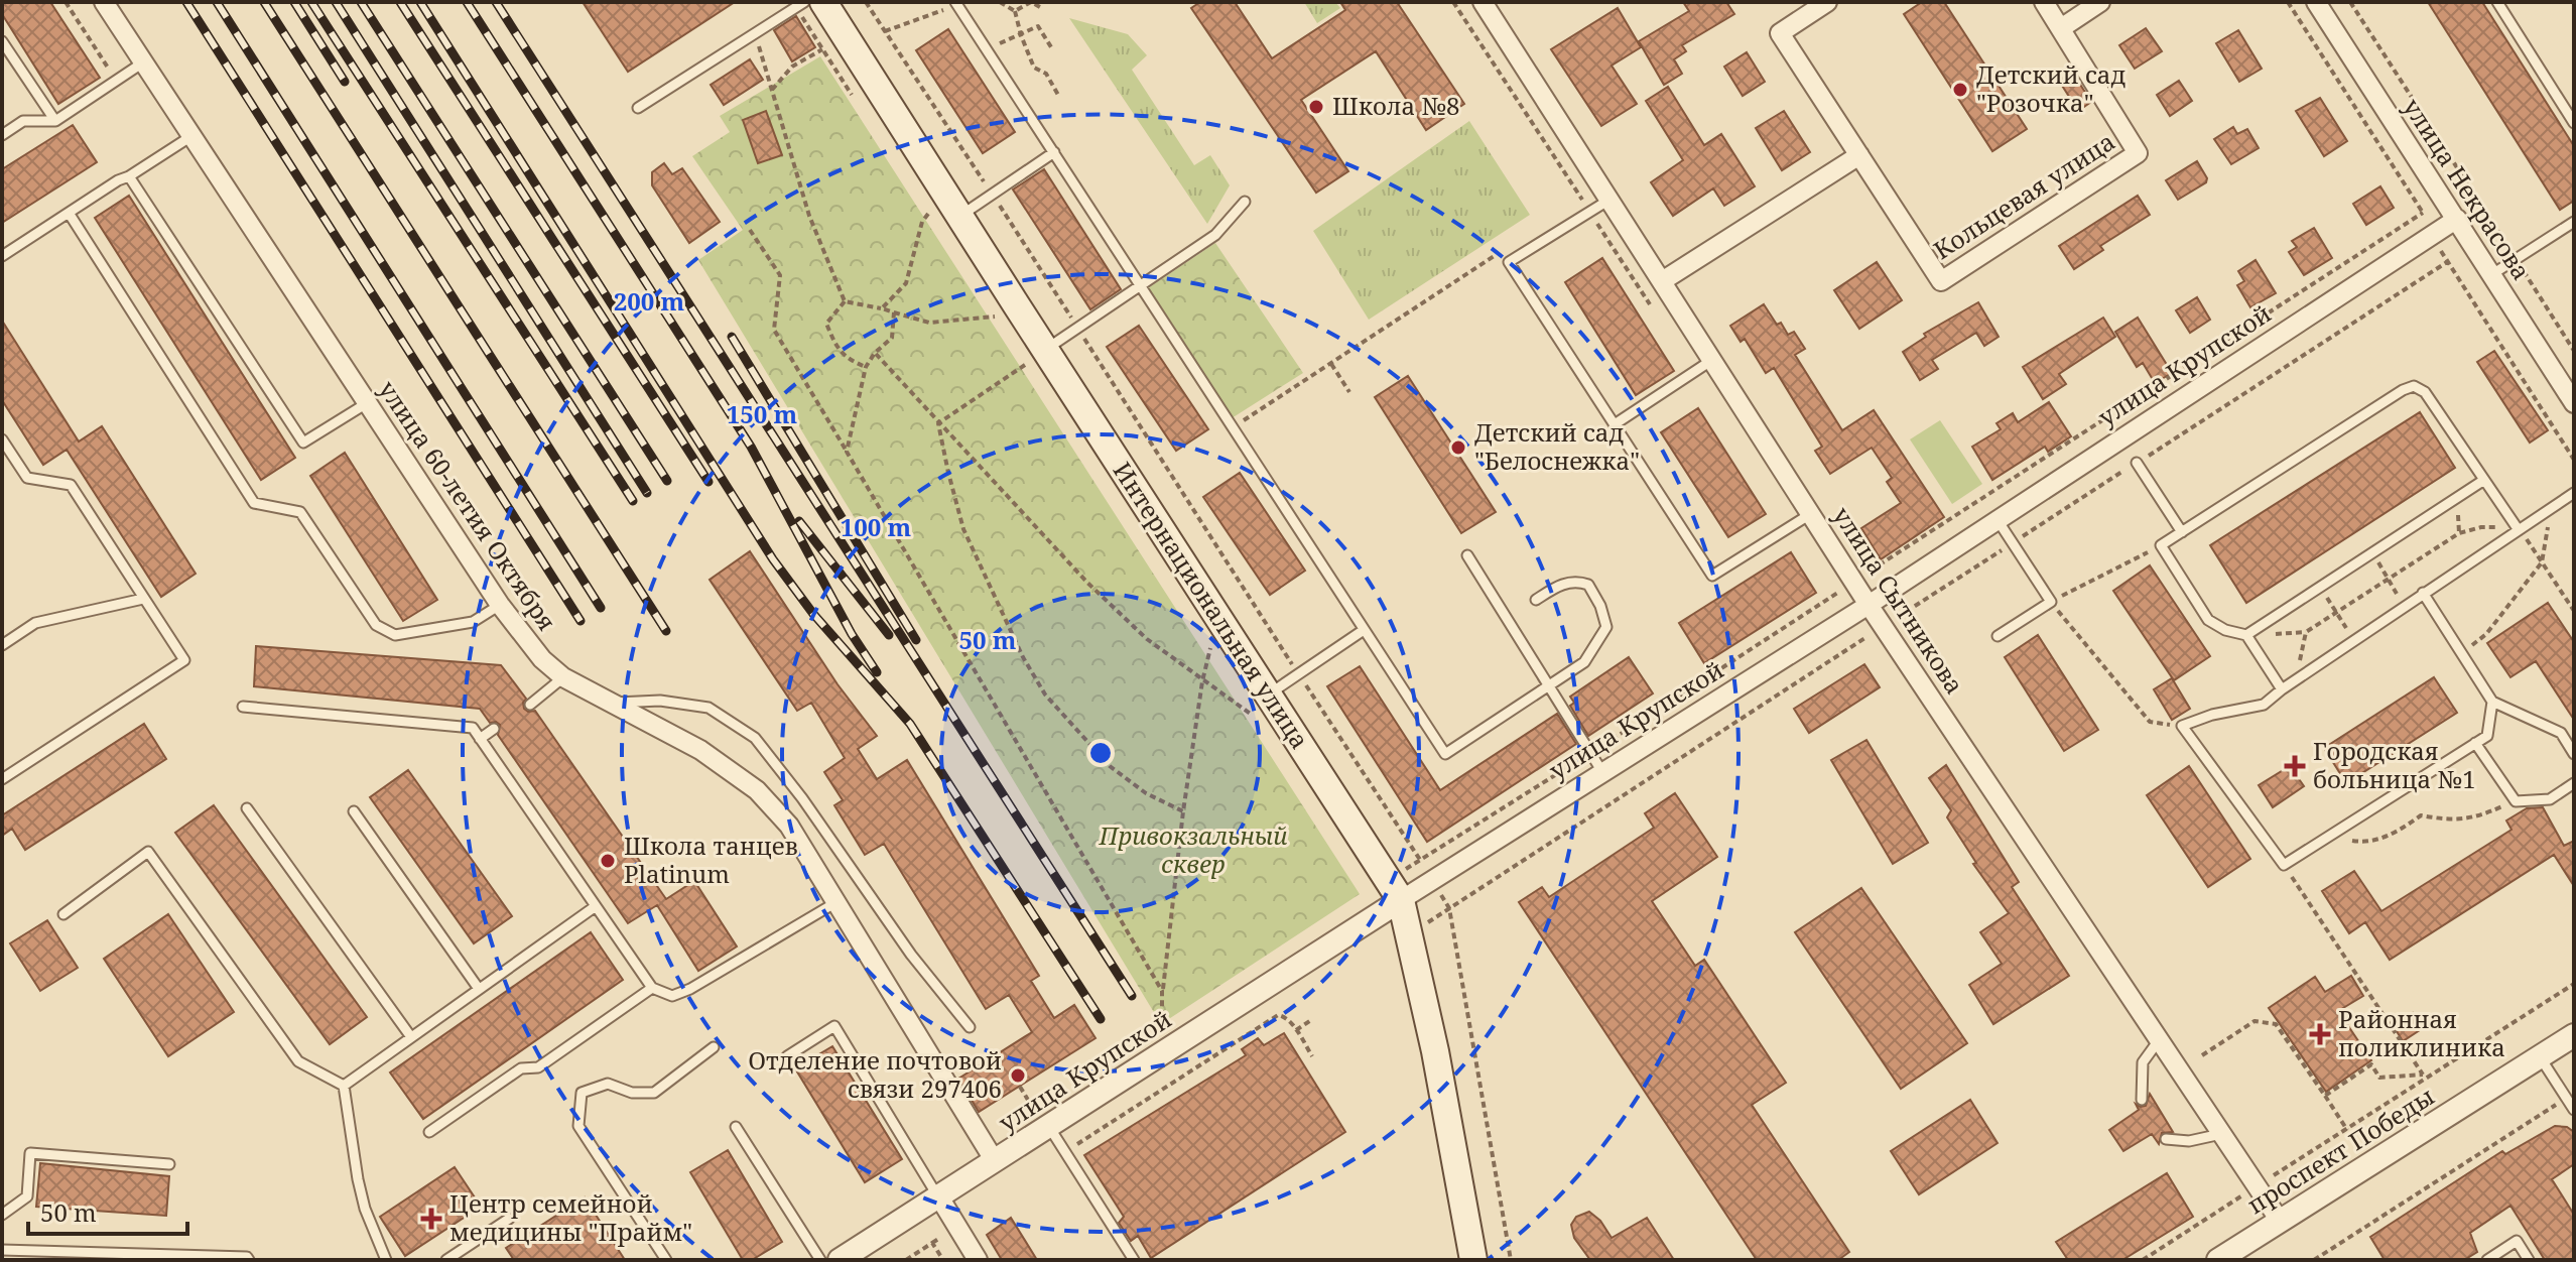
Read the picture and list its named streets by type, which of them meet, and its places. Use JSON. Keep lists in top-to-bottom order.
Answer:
{
  "streets": {
    "main road": ["Интернациональная улица"],
    "street": [
      "улица Некрасова",
      "Кольцевая улица",
      "улица Крупской",
      "улица 60-летия Октября",
      "улица Сытникова",
      "проспект Победы"
    ]
  },
  "crossings": [
    ["улица Некрасова", "улица Крупской"],
    ["улица Крупской", "улица 60-летия Октября"],
    ["улица Крупской", "улица Сытникова"],
    ["улица Крупской", "Интернациональная улица"],
    ["улица Сытникова", "проспект Победы"]
  ],
  "parks": ["Привокзальный сквер"],
  "places": {
    "other": [
      "Детский сад \"Розочка\"",
      "Школа №8",
      "Детский сад \"Белоснежка\"",
      "Школа танцев Platinum",
      "Отделение почтовой связи 297406"
    ],
    "health": ["Городская больница №1", "Районная поликлиника", "Центр семейной медицины \"Прайм\""]
  },
  "scale_bar": "50 m",
  "rings": [
    "200 m",
    "150 m",
    "100 m",
    "50 m"
  ]
}
